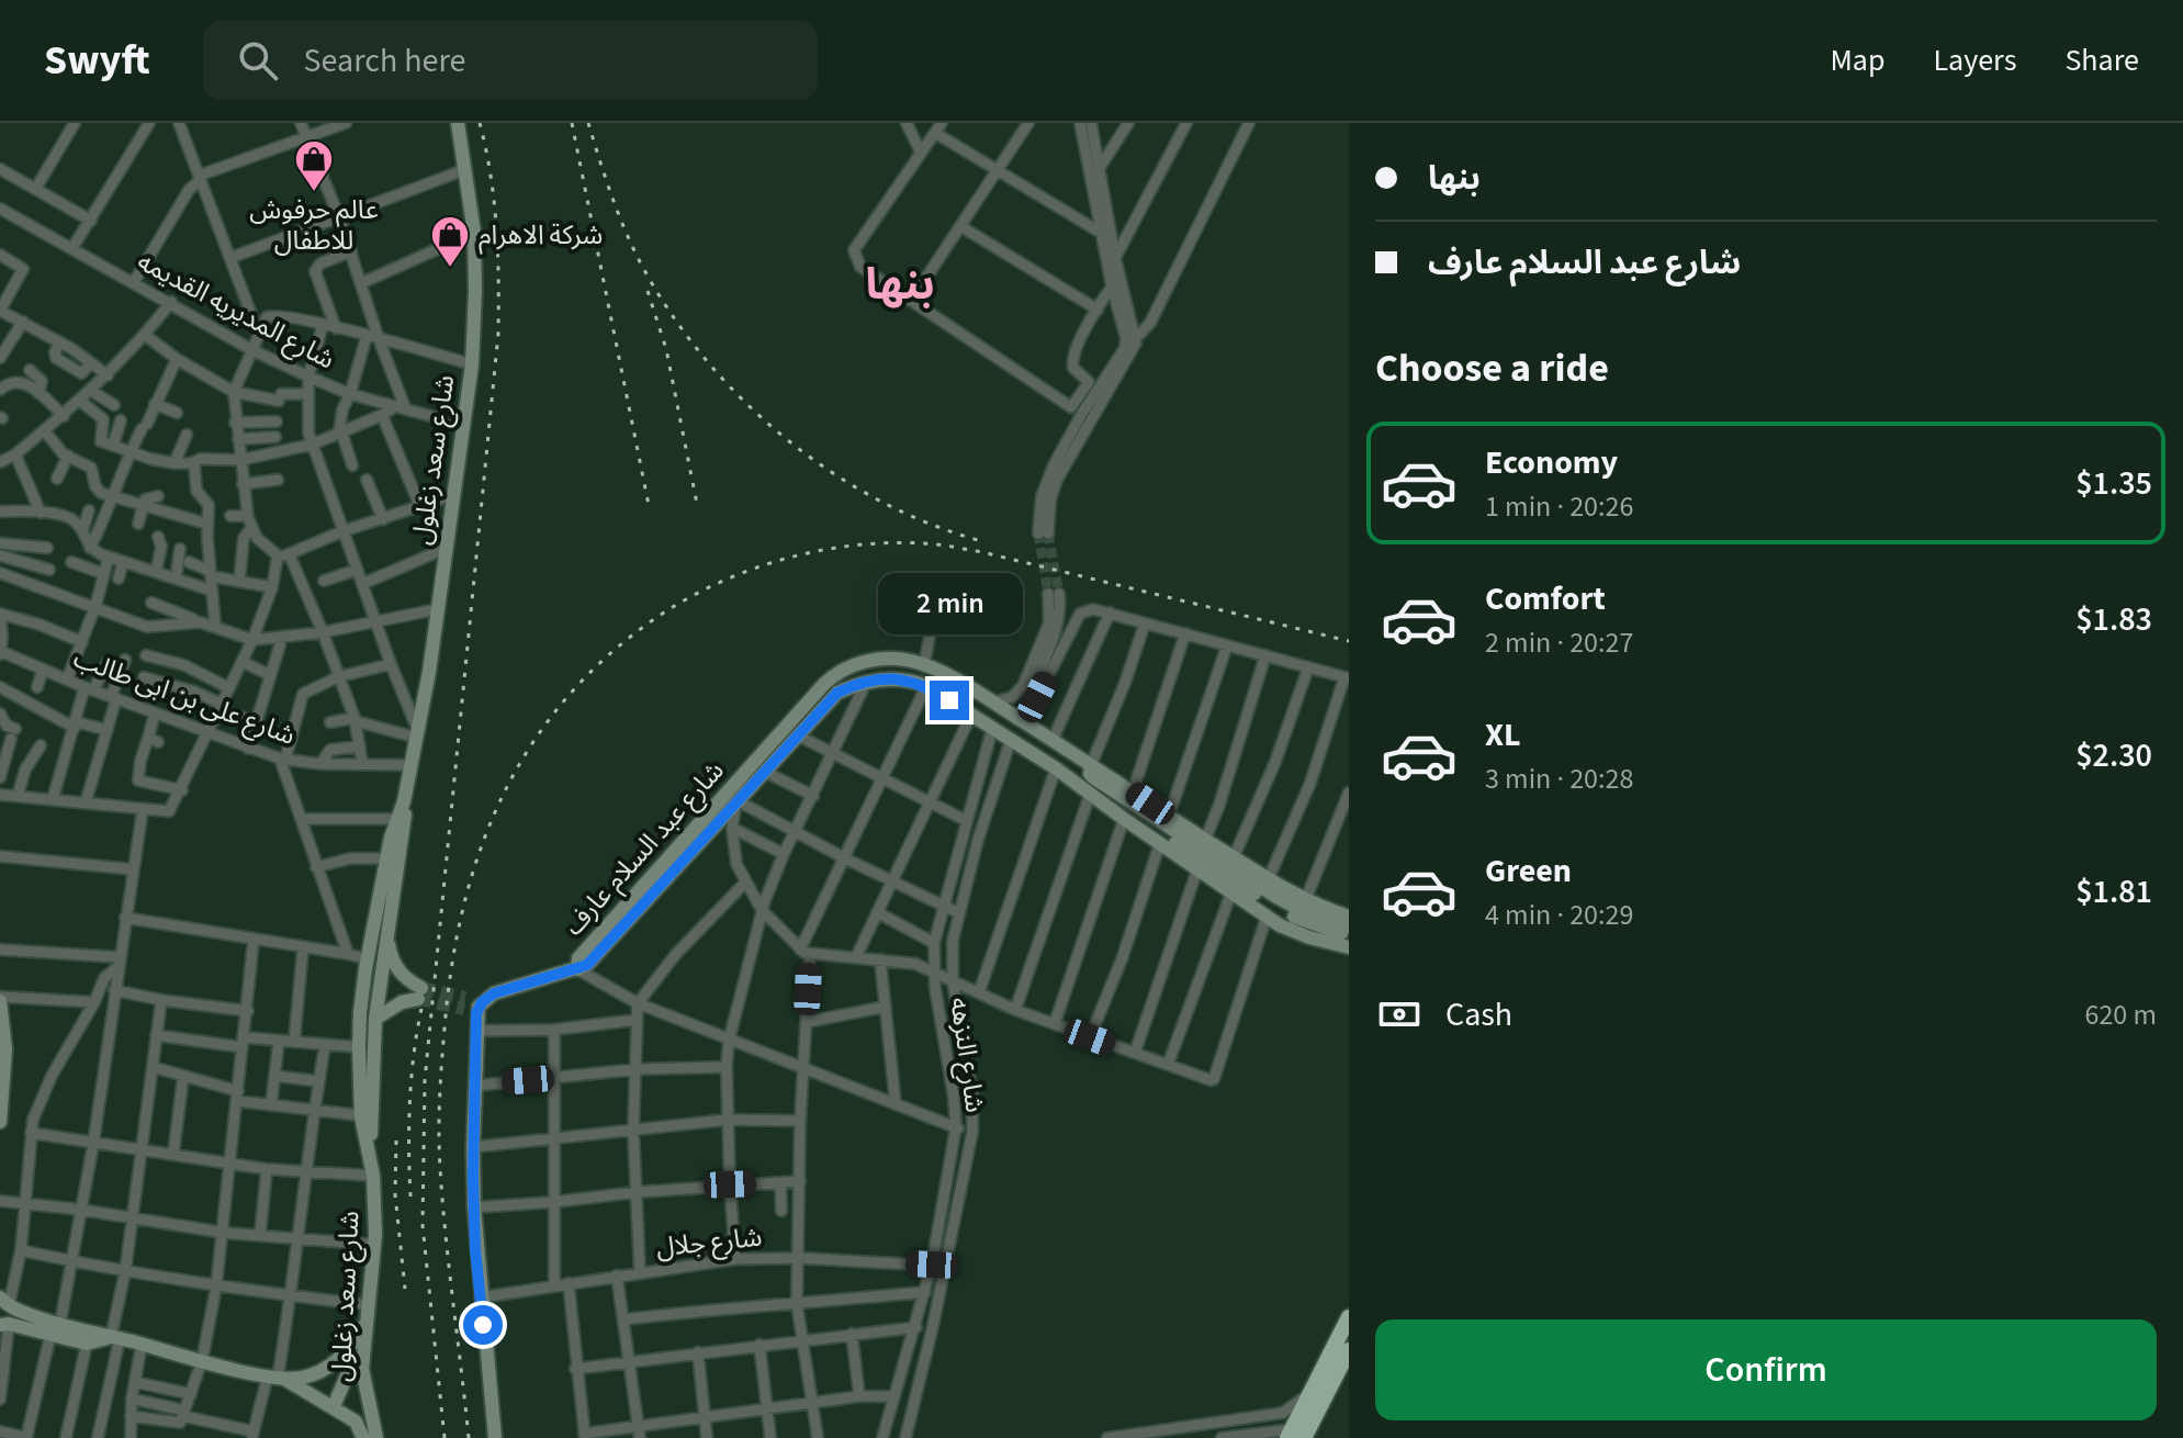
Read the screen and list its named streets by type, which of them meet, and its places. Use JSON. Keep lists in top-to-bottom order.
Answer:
{
  "streets": {
    "main road": ["شارع سعد زغلول", "شارع عبد السلام عارف"],
    "street": [
      "شارع المديريه القديمه",
      "شارع على بن ابى طالب",
      "شارع النزهه",
      "شارع جلال"
    ]
  },
  "crossings": [
    ["شارع المديريه القديمه", "شارع سعد زغلول"],
    ["شارع سعد زغلول", "شارع على بن ابى طالب"],
    ["شارع عبد السلام عارف", "شارع النزهه"],
    ["شارع النزهه", "شارع جلال"]
  ],
  "districts": ["بنها"],
  "places": {
    "shop": ["عالم حرفوش للاطفال", "شركة الاهرام"]
  },
  "page": {
    "header": "Swyft",
    "search": "Search here",
    "nav": ["Map", "Layers", "Share"],
    "banner": ["بنها", "شارع عبد السلام عارف"],
    "heading": "Choose a ride",
    "list": [
      {
        "name": "Economy",
        "note": "1 min · 20:26",
        "value": "$1.35"
      },
      {
        "name": "Comfort",
        "note": "2 min · 20:27",
        "value": "$1.83"
      },
      {
        "name": "XL",
        "note": "3 min · 20:28",
        "value": "$2.30"
      },
      {
        "name": "Green",
        "note": "4 min · 20:29",
        "value": "$1.81"
      }
    ],
    "bubble": "2 min",
    "pay": ["Cash", "620 m"],
    "buttons": "Confirm"
  }
}
